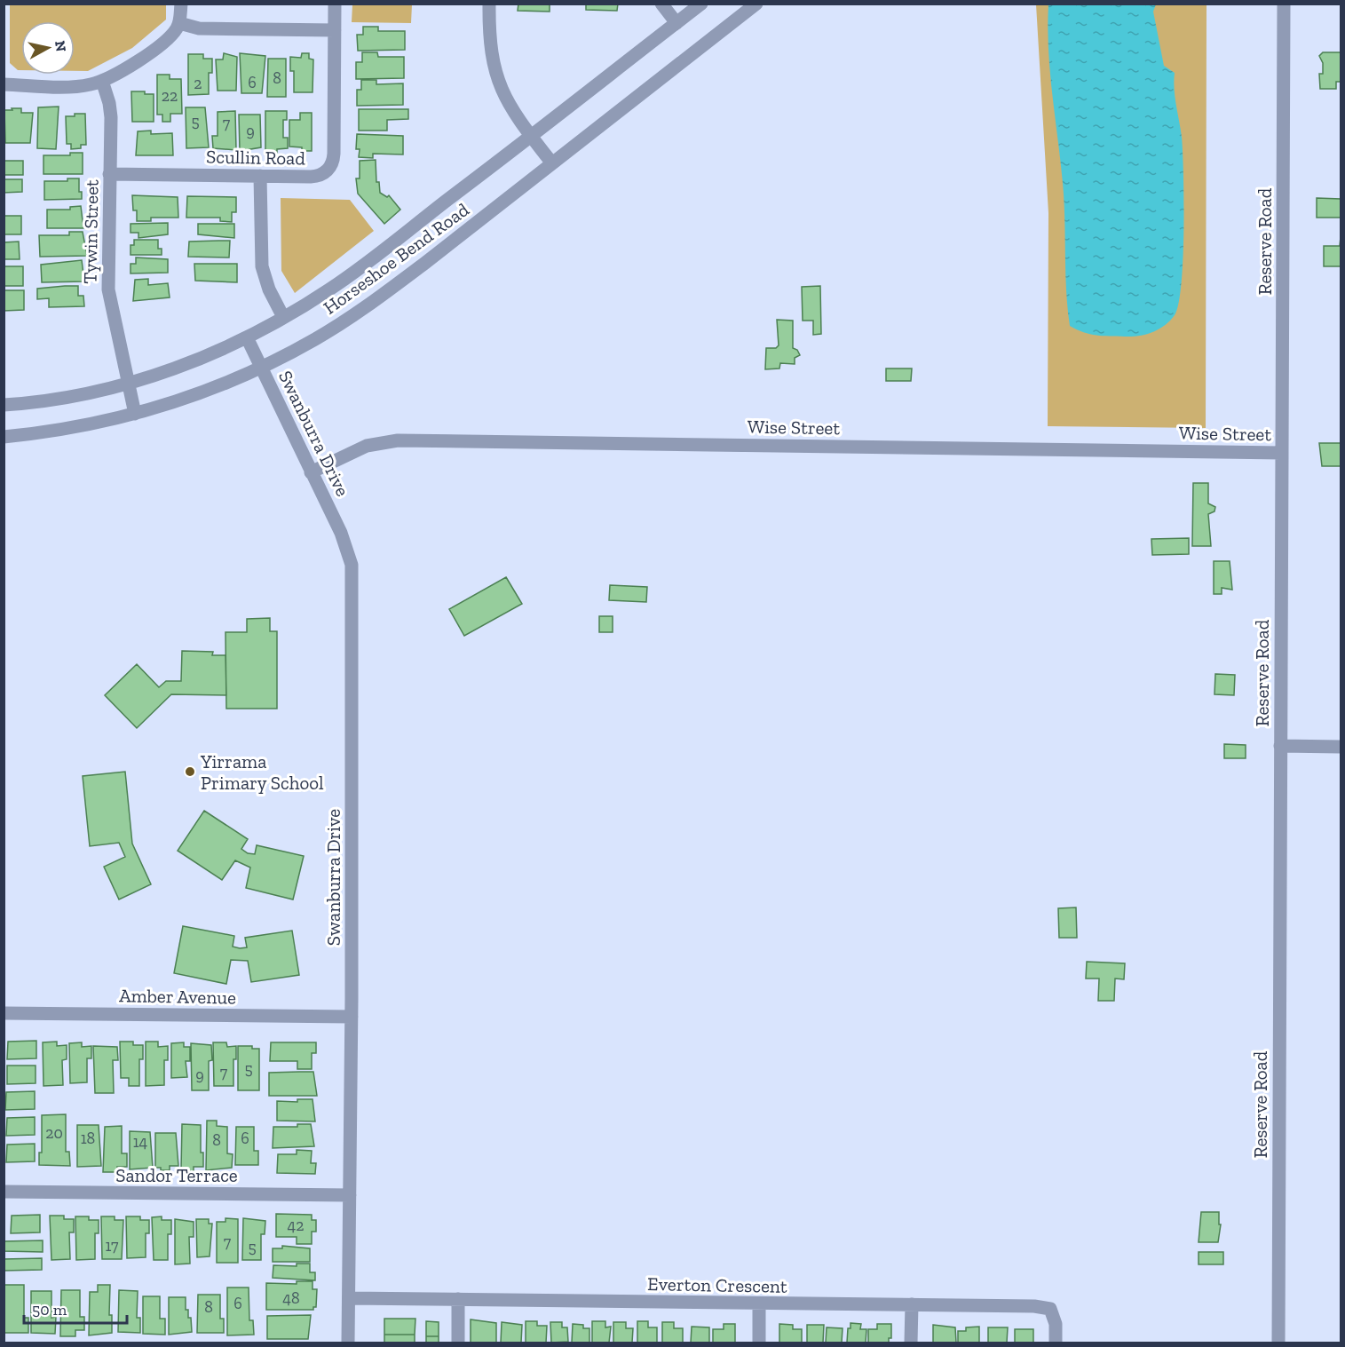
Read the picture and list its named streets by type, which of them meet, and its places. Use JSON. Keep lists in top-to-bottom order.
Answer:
{
  "streets": {
    "street": [
      "Scullin Road",
      "Tywin Street",
      "Reserve Road",
      "Horseshoe Bend Road",
      "Wise Street",
      "Swanburra Drive",
      "Amber Avenue",
      "Sandor Terrace",
      "Everton Crescent"
    ]
  },
  "crossings": [
    ["Scullin Road", "Tywin Street"],
    ["Tywin Street", "Horseshoe Bend Road"],
    ["Reserve Road", "Wise Street"],
    ["Horseshoe Bend Road", "Swanburra Drive"],
    ["Wise Street", "Swanburra Drive"],
    ["Swanburra Drive", "Amber Avenue"],
    ["Swanburra Drive", "Sandor Terrace"],
    ["Swanburra Drive", "Everton Crescent"]
  ],
  "places": ["Yirrama Primary School"],
  "house_numbers": [
    "8",
    "6",
    "2",
    "22",
    "5",
    "7",
    "9",
    "5",
    "7",
    "9",
    "20",
    "18",
    "6",
    "8",
    "14",
    "42",
    "7",
    "17",
    "5",
    "48",
    "6",
    "8"
  ],
  "scale_bar": "50 m",
  "north": "right"
}
